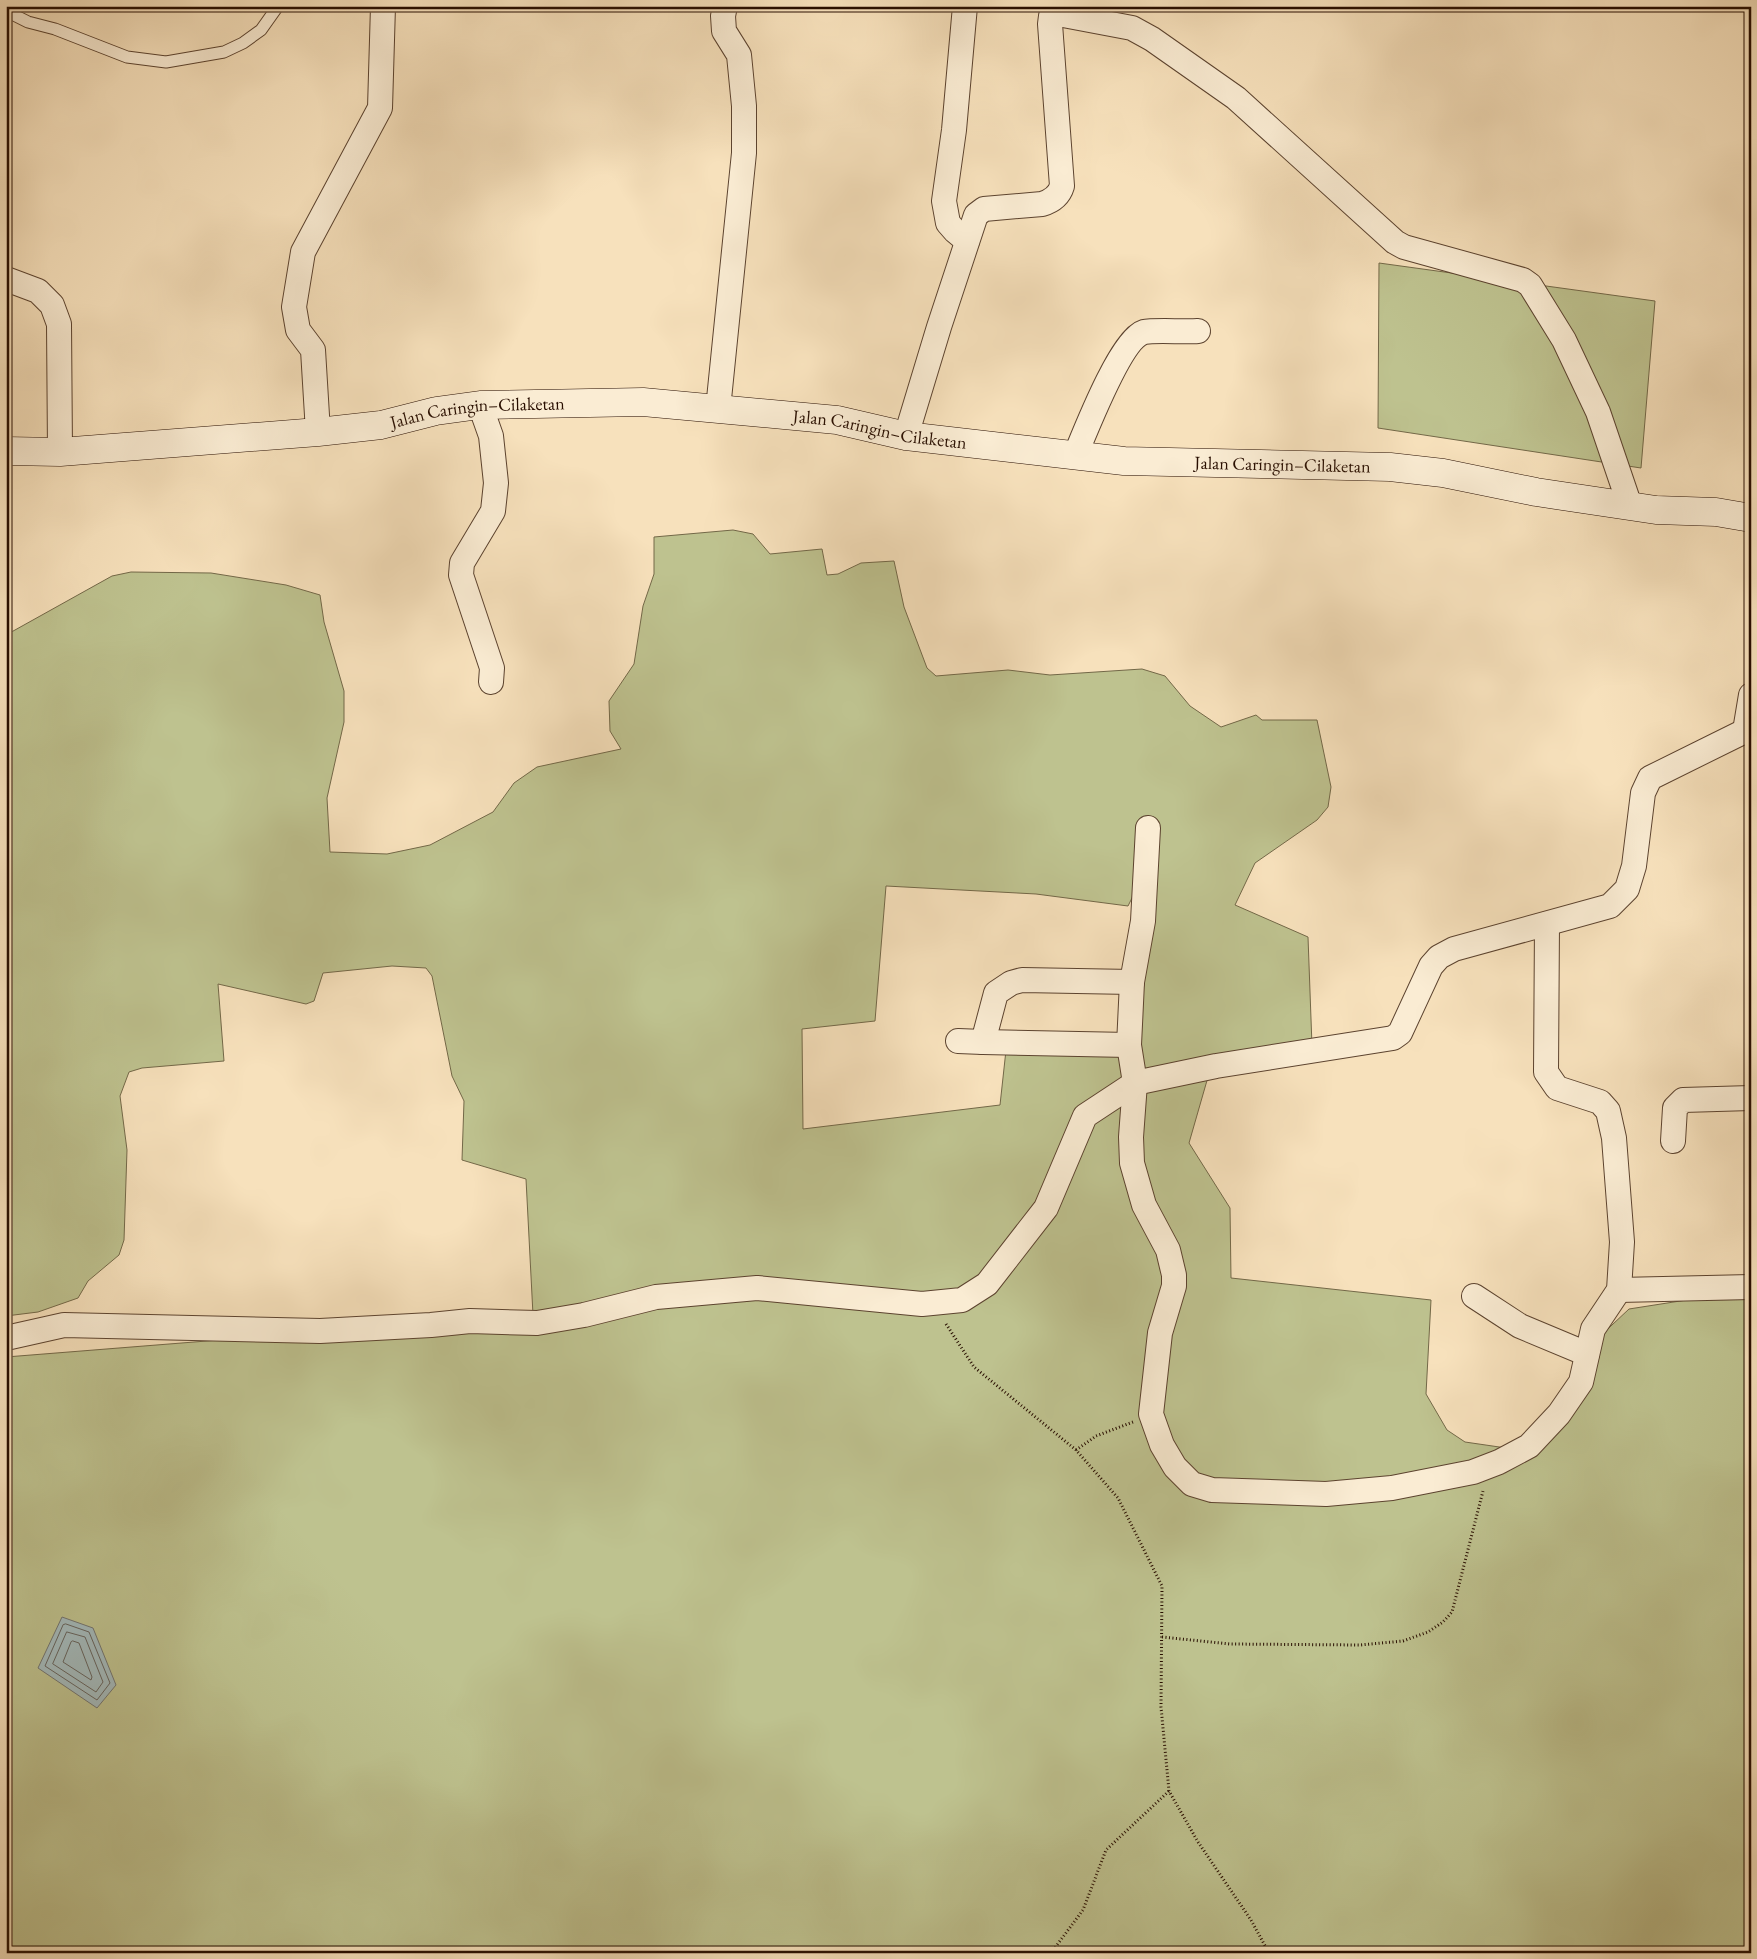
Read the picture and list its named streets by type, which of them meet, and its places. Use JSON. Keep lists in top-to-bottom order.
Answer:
{
  "streets": {
    "street": ["Jalan Caringin–Cilaketan"]
  }
}
